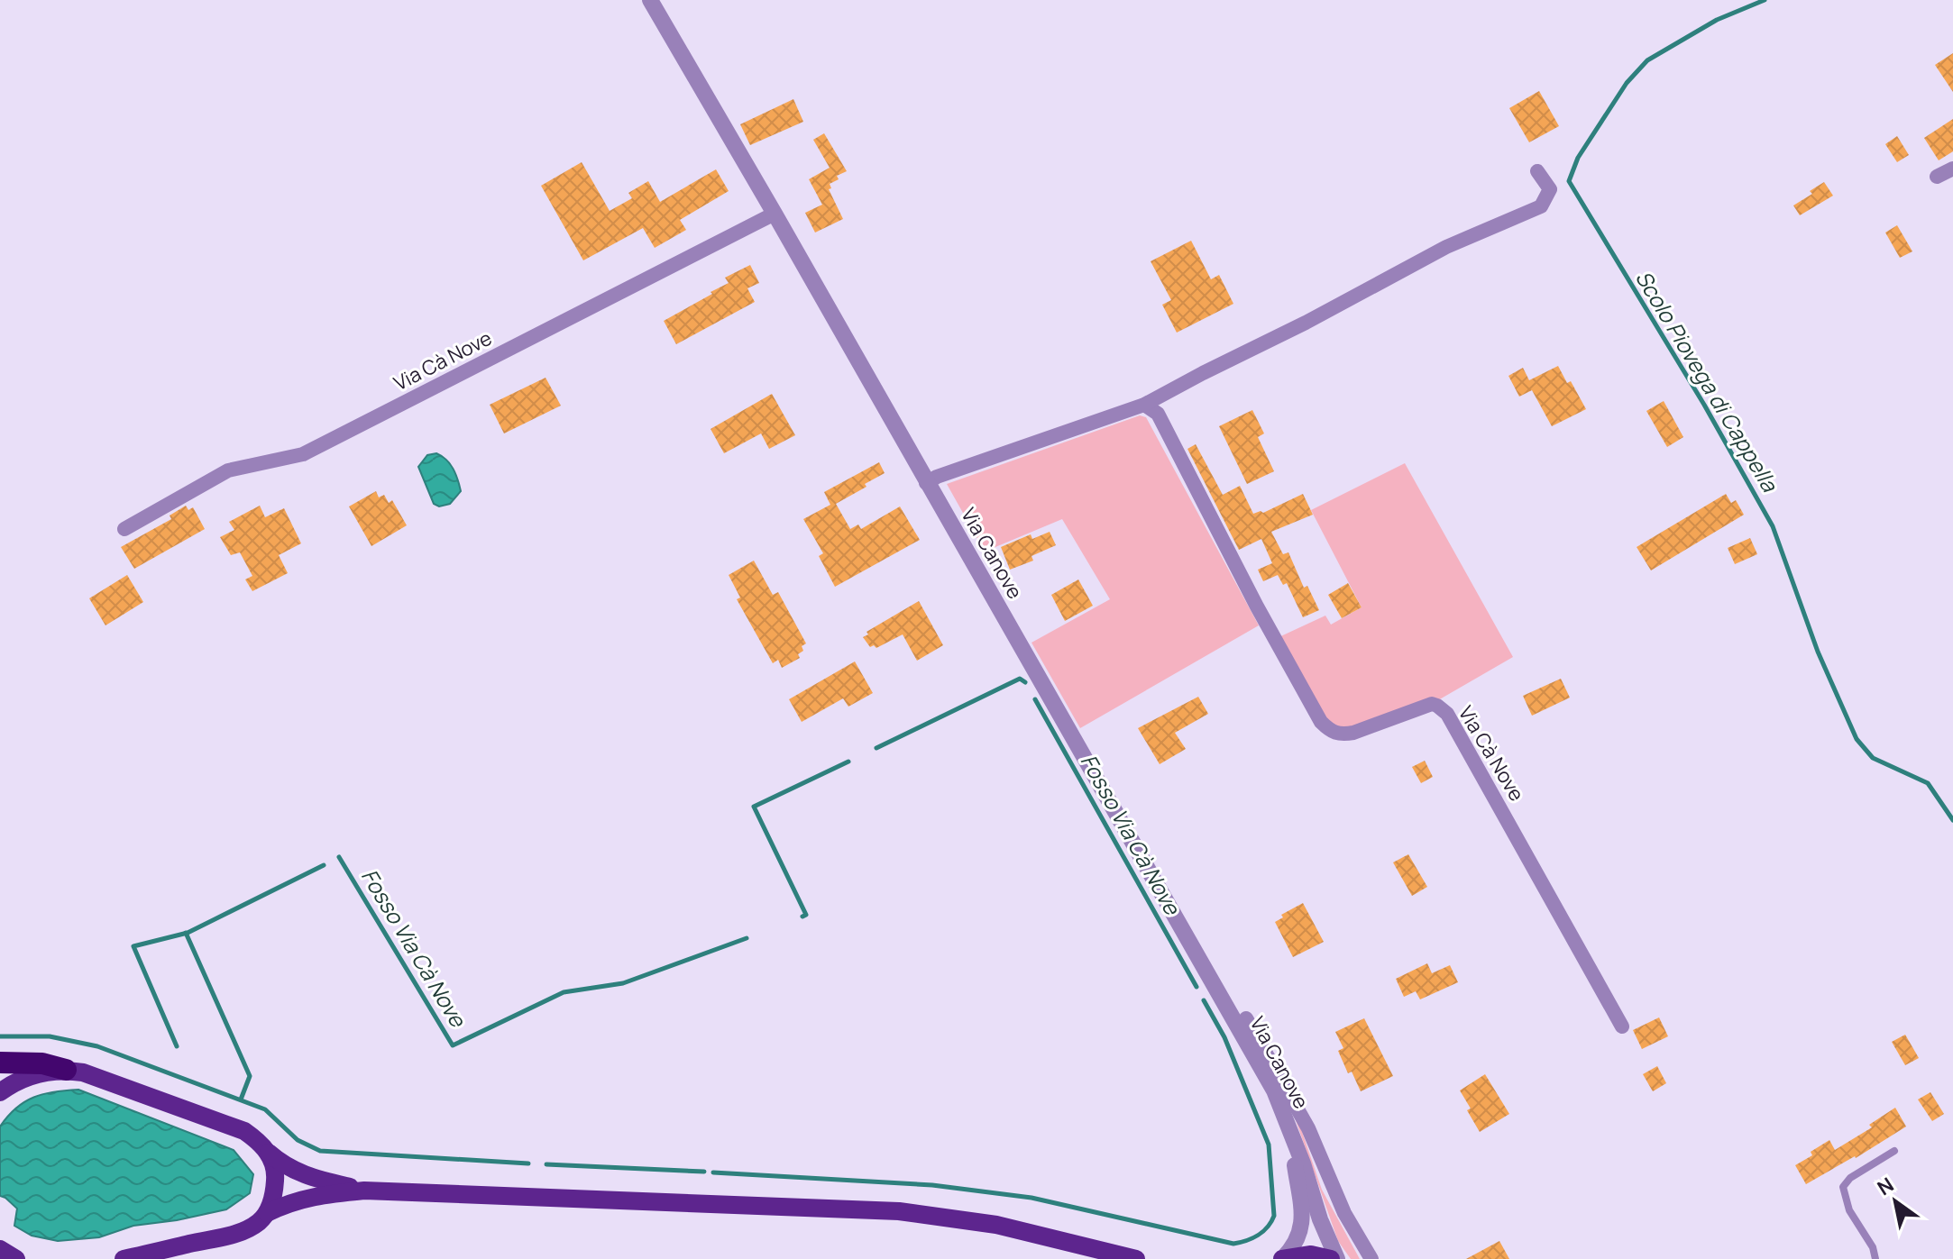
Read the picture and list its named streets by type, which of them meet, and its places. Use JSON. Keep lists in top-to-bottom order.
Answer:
{
  "streets": {
    "street": ["Via Cà Nove", "Via Canove"]
  },
  "crossings": [
    ["Via Cà Nove", "Via Canove"]
  ],
  "water": ["Scolo Piovega di Cappella", "Fosso Via Cà Nove"],
  "north": "top left"
}
